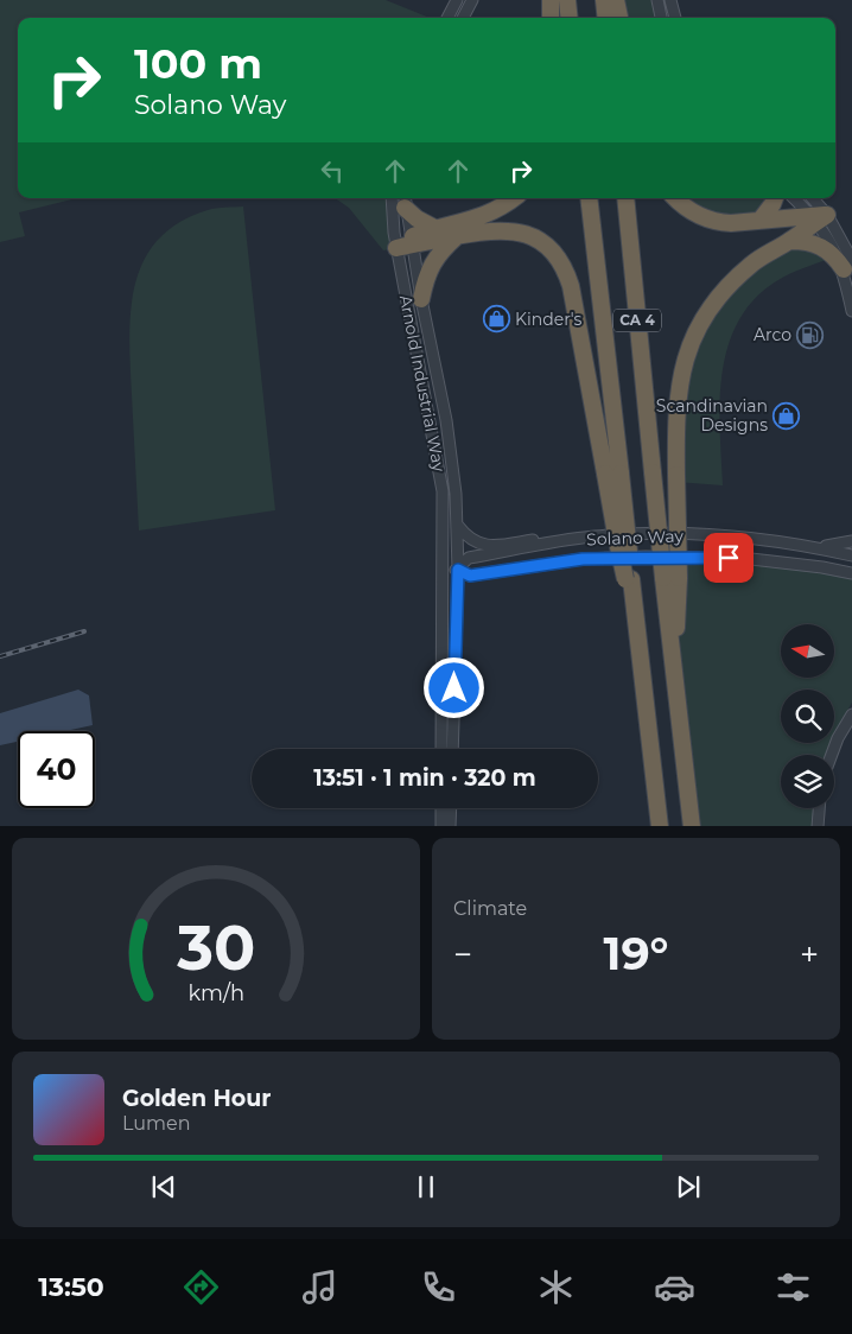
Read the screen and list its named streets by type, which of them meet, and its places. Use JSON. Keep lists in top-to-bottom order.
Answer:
{
  "streets": {
    "highway": ["CA 4"],
    "street": ["Arnold Industrial Way", "Solano Way"]
  },
  "crossings": [
    ["Arnold Industrial Way", "Solano Way"]
  ],
  "places": {
    "shop": ["Kinder's", "Scandinavian Designs"],
    "fuel station": ["Arco"]
  },
  "north": "left",
  "page": {
    "turn": ["100 m", "Solano Way"],
    "limit": "40",
    "trip": "13:51 · 1 min · 320 m",
    "tile": "Climate",
    "heat": ["−", "19°", "+"],
    "song": ["Golden Hour", "Lumen"],
    "tabs": "13:50",
    "gauge": ["30", "km/h"]
  }
}
